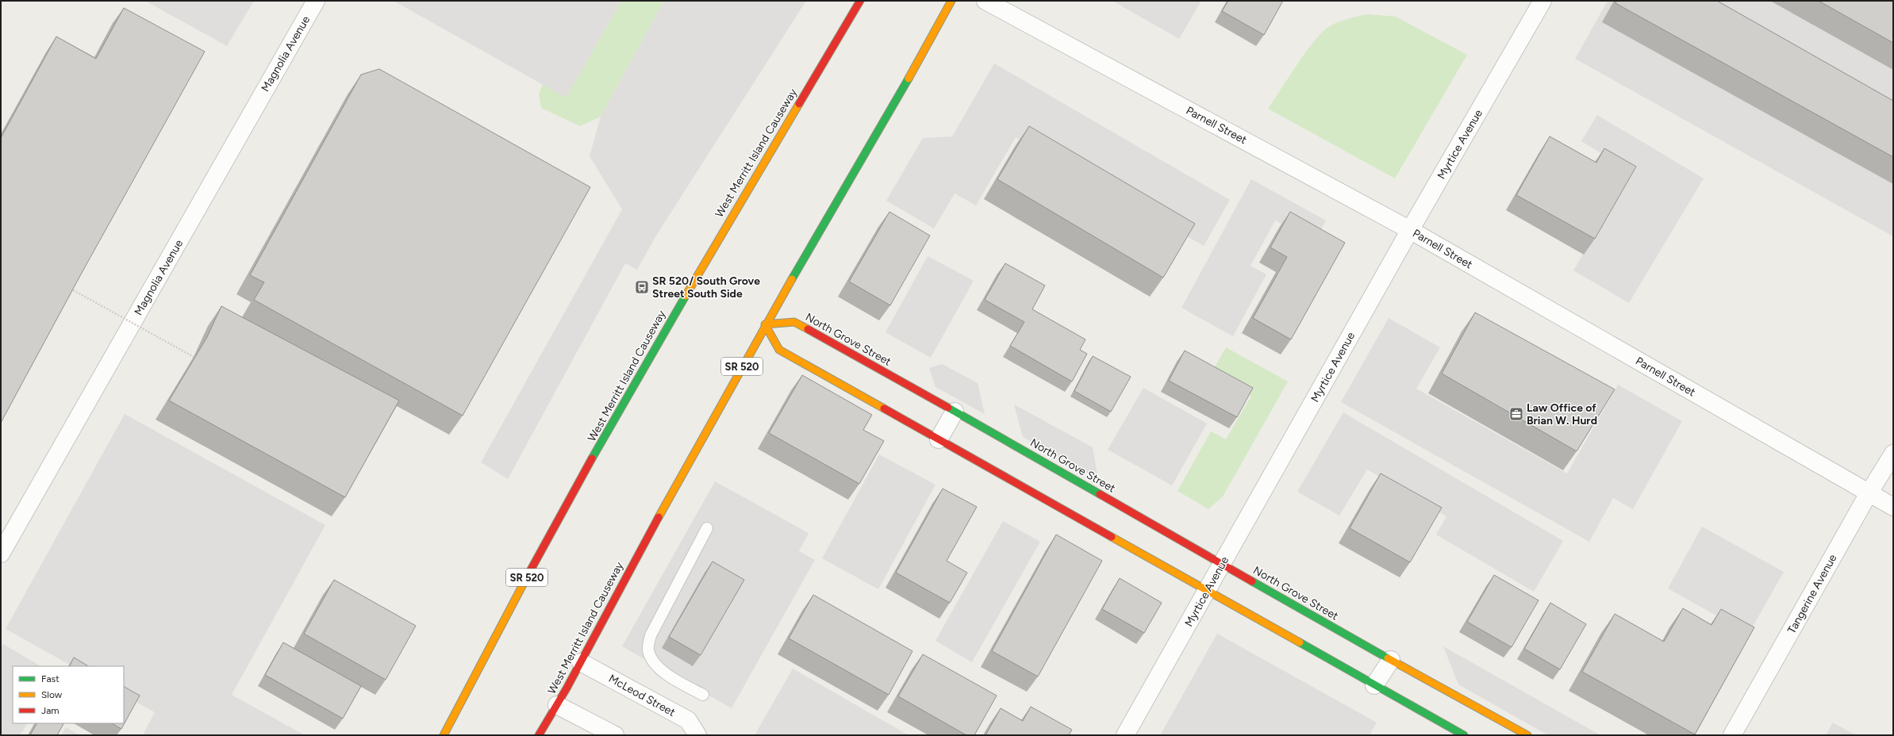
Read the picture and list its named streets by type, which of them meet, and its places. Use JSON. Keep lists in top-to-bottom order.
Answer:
{
  "streets": {
    "street": [
      "Magnolia Avenue",
      "Parnell Street",
      "Myrtice Avenue",
      "West Merritt Island Causeway",
      "North Grove Street",
      "SR 520",
      "Tangerine Avenue",
      "McLeod Street"
    ]
  },
  "crossings": [
    ["Parnell Street", "Myrtice Avenue"],
    ["Parnell Street", "Tangerine Avenue"],
    ["Myrtice Avenue", "North Grove Street"],
    ["West Merritt Island Causeway", "North Grove Street"],
    ["West Merritt Island Causeway", "McLeod Street"]
  ],
  "places": {
    "bus stop": ["SR 520/ South Grove Street South Side"],
    "office": ["Law Office of Brian W. Hurd"]
  },
  "legend": ["Fast", "Slow", "Jam"]
}
